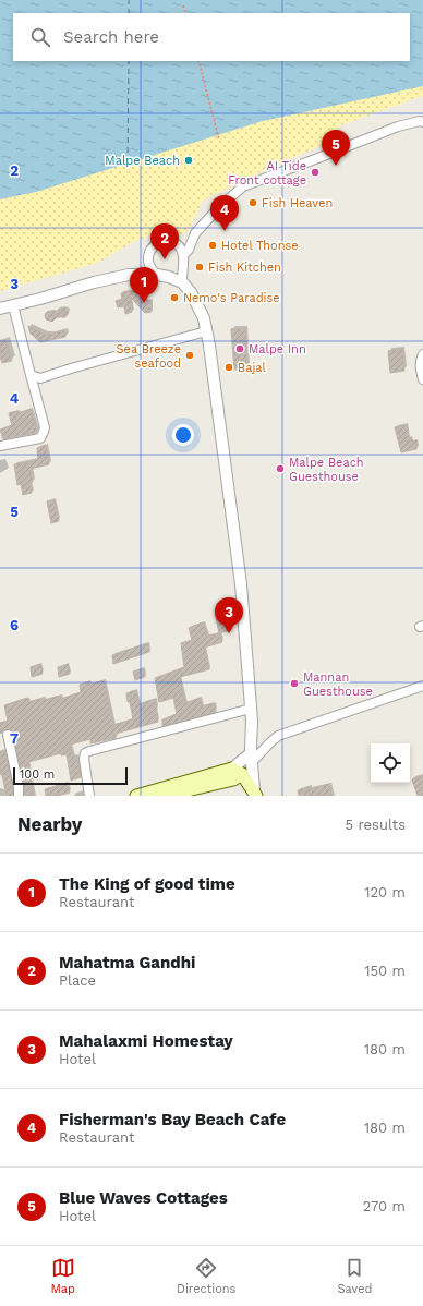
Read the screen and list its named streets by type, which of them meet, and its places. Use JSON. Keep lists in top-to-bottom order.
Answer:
{
  "places": [
    "Malpe Beach",
    "AI Tide Front cottage",
    "Fish Heaven",
    "Hotel Thonse",
    "Fish Kitchen",
    "Nemo's Paradise",
    "Malpe Inn",
    "Sea Breeze seafood",
    "Bajal",
    "Malpe Beach Guesthouse",
    "Mannan Guesthouse"
  ],
  "scale_bar": "100 m",
  "page": {
    "search": "Search here",
    "pins": [
      "5",
      "4",
      "2",
      "1",
      "3"
    ],
    "scale": "100 m",
    "heading": ["Nearby", "5 results"],
    "list": [
      {
        "mark": "1",
        "name": "The King of good time",
        "note": "Restaurant",
        "value": "120 m"
      },
      {
        "mark": "2",
        "name": "Mahatma Gandhi",
        "note": "Place",
        "value": "150 m"
      },
      {
        "mark": "3",
        "name": "Mahalaxmi Homestay",
        "note": "Hotel",
        "value": "180 m"
      },
      {
        "mark": "4",
        "name": "Fisherman's Bay Beach Cafe",
        "note": "Restaurant",
        "value": "180 m"
      },
      {
        "mark": "5",
        "name": "Blue Waves Cottages",
        "note": "Hotel",
        "value": "270 m"
      }
    ],
    "nav": ["Map", "Directions", "Saved"]
  },
  "grid": {
    "rows": [
      "2",
      "3",
      "4",
      "5",
      "6",
      "7"
    ]
  }
}
